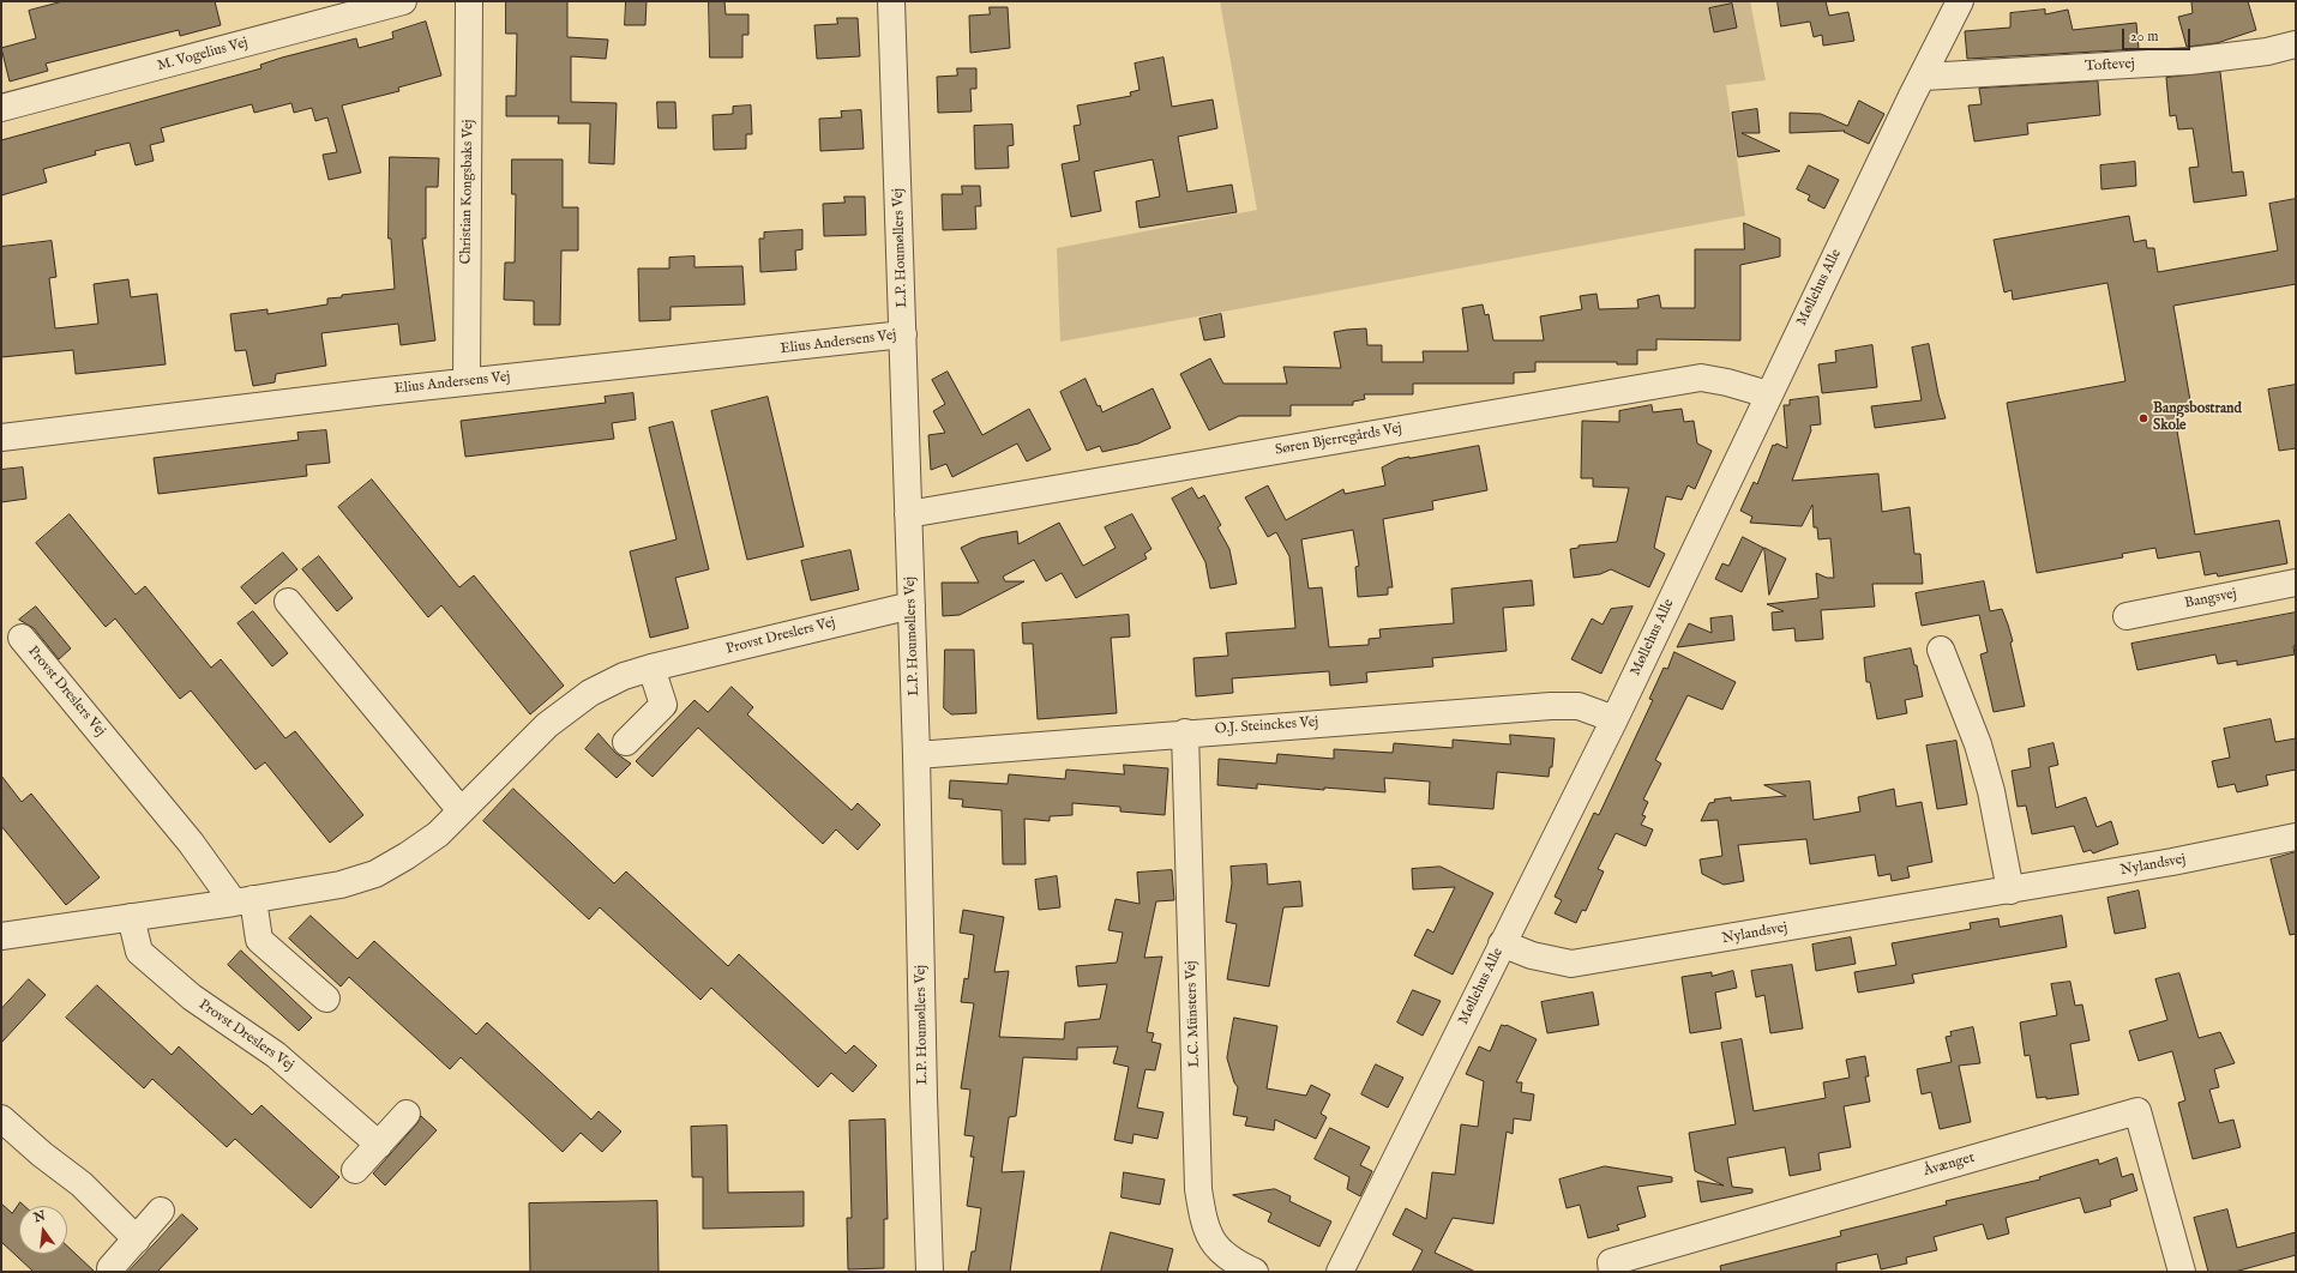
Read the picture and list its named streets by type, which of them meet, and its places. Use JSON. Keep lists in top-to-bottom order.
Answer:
{
  "streets": {
    "street": [
      "M. Vogelius Vej",
      "Toftevej",
      "Christian Kongsbaks Vej",
      "L.P. Houmøllers Vej",
      "Møllehus Alle",
      "Elius Andersens Vej",
      "Søren Bjerregårds Vej",
      "Bangsvej",
      "Provst Dreslers Vej",
      "O.J. Steinckes Vej",
      "Nylandsvej",
      "L.C. Münsters Vej",
      "Åvænget"
    ]
  },
  "crossings": [
    ["Toftevej", "Møllehus Alle"],
    ["Christian Kongsbaks Vej", "Elius Andersens Vej"],
    ["L.P. Houmøllers Vej", "Elius Andersens Vej"],
    ["L.P. Houmøllers Vej", "Søren Bjerregårds Vej"],
    ["L.P. Houmøllers Vej", "Provst Dreslers Vej"],
    ["L.P. Houmøllers Vej", "O.J. Steinckes Vej"],
    ["Møllehus Alle", "Søren Bjerregårds Vej"],
    ["Møllehus Alle", "O.J. Steinckes Vej"],
    ["Møllehus Alle", "Nylandsvej"],
    ["O.J. Steinckes Vej", "L.C. Münsters Vej"]
  ],
  "places": ["Bangsbostrand Skole"],
  "scale_bar": "20 m",
  "north": "top"
}
